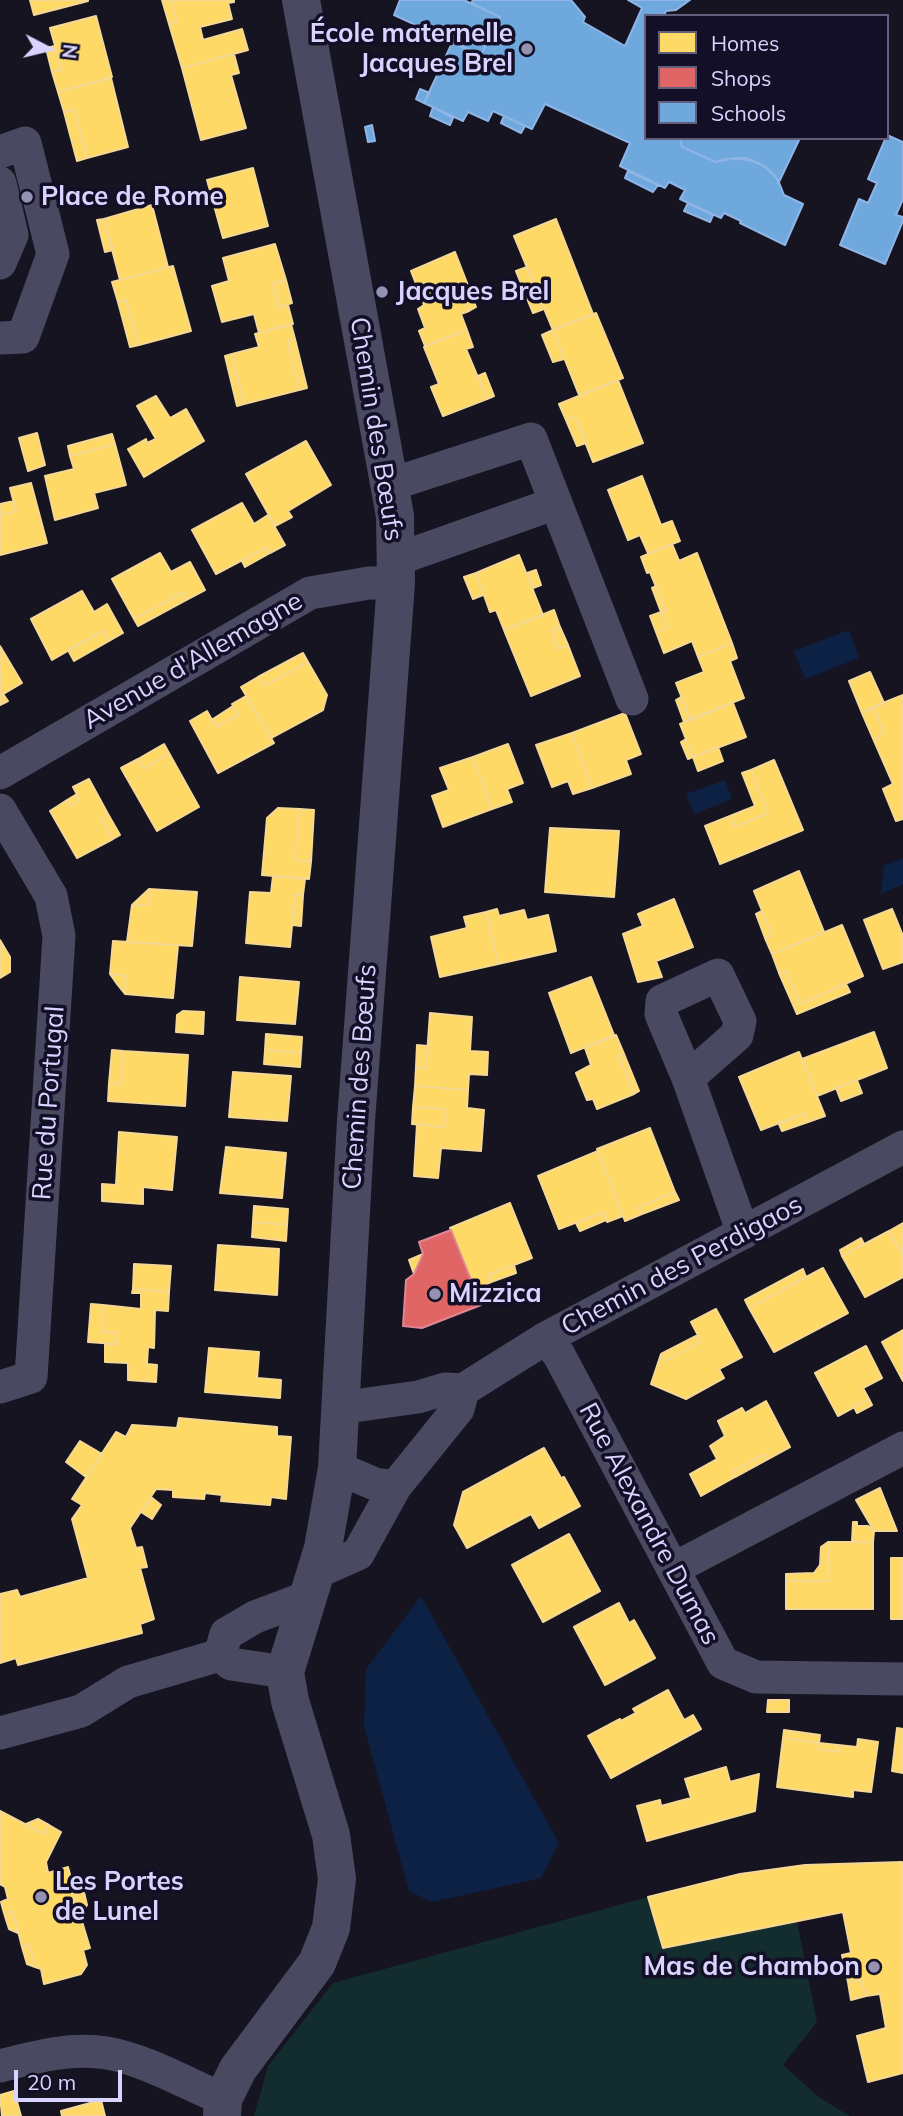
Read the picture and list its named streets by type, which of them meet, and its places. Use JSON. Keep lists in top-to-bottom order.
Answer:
{
  "streets": {
    "street": [
      "Chemin des Bœufs",
      "Avenue d'Allemagne",
      "Rue du Portugal",
      "Chemin des Perdigaos",
      "Rue Alexandre Dumas"
    ]
  },
  "crossings": [
    ["Chemin des Bœufs", "Avenue d'Allemagne"],
    ["Chemin des Bœufs", "Chemin des Perdigaos"],
    ["Chemin des Perdigaos", "Rue Alexandre Dumas"]
  ],
  "places": [
    "École maternelle Jacques Brel",
    "Place de Rome",
    "Jacques Brel",
    "Mizzica",
    "Les Portes de Lunel",
    "Mas de Chambon"
  ],
  "legend": ["Homes", "Shops", "Schools"],
  "scale_bar": "20 m",
  "north": "right"
}
